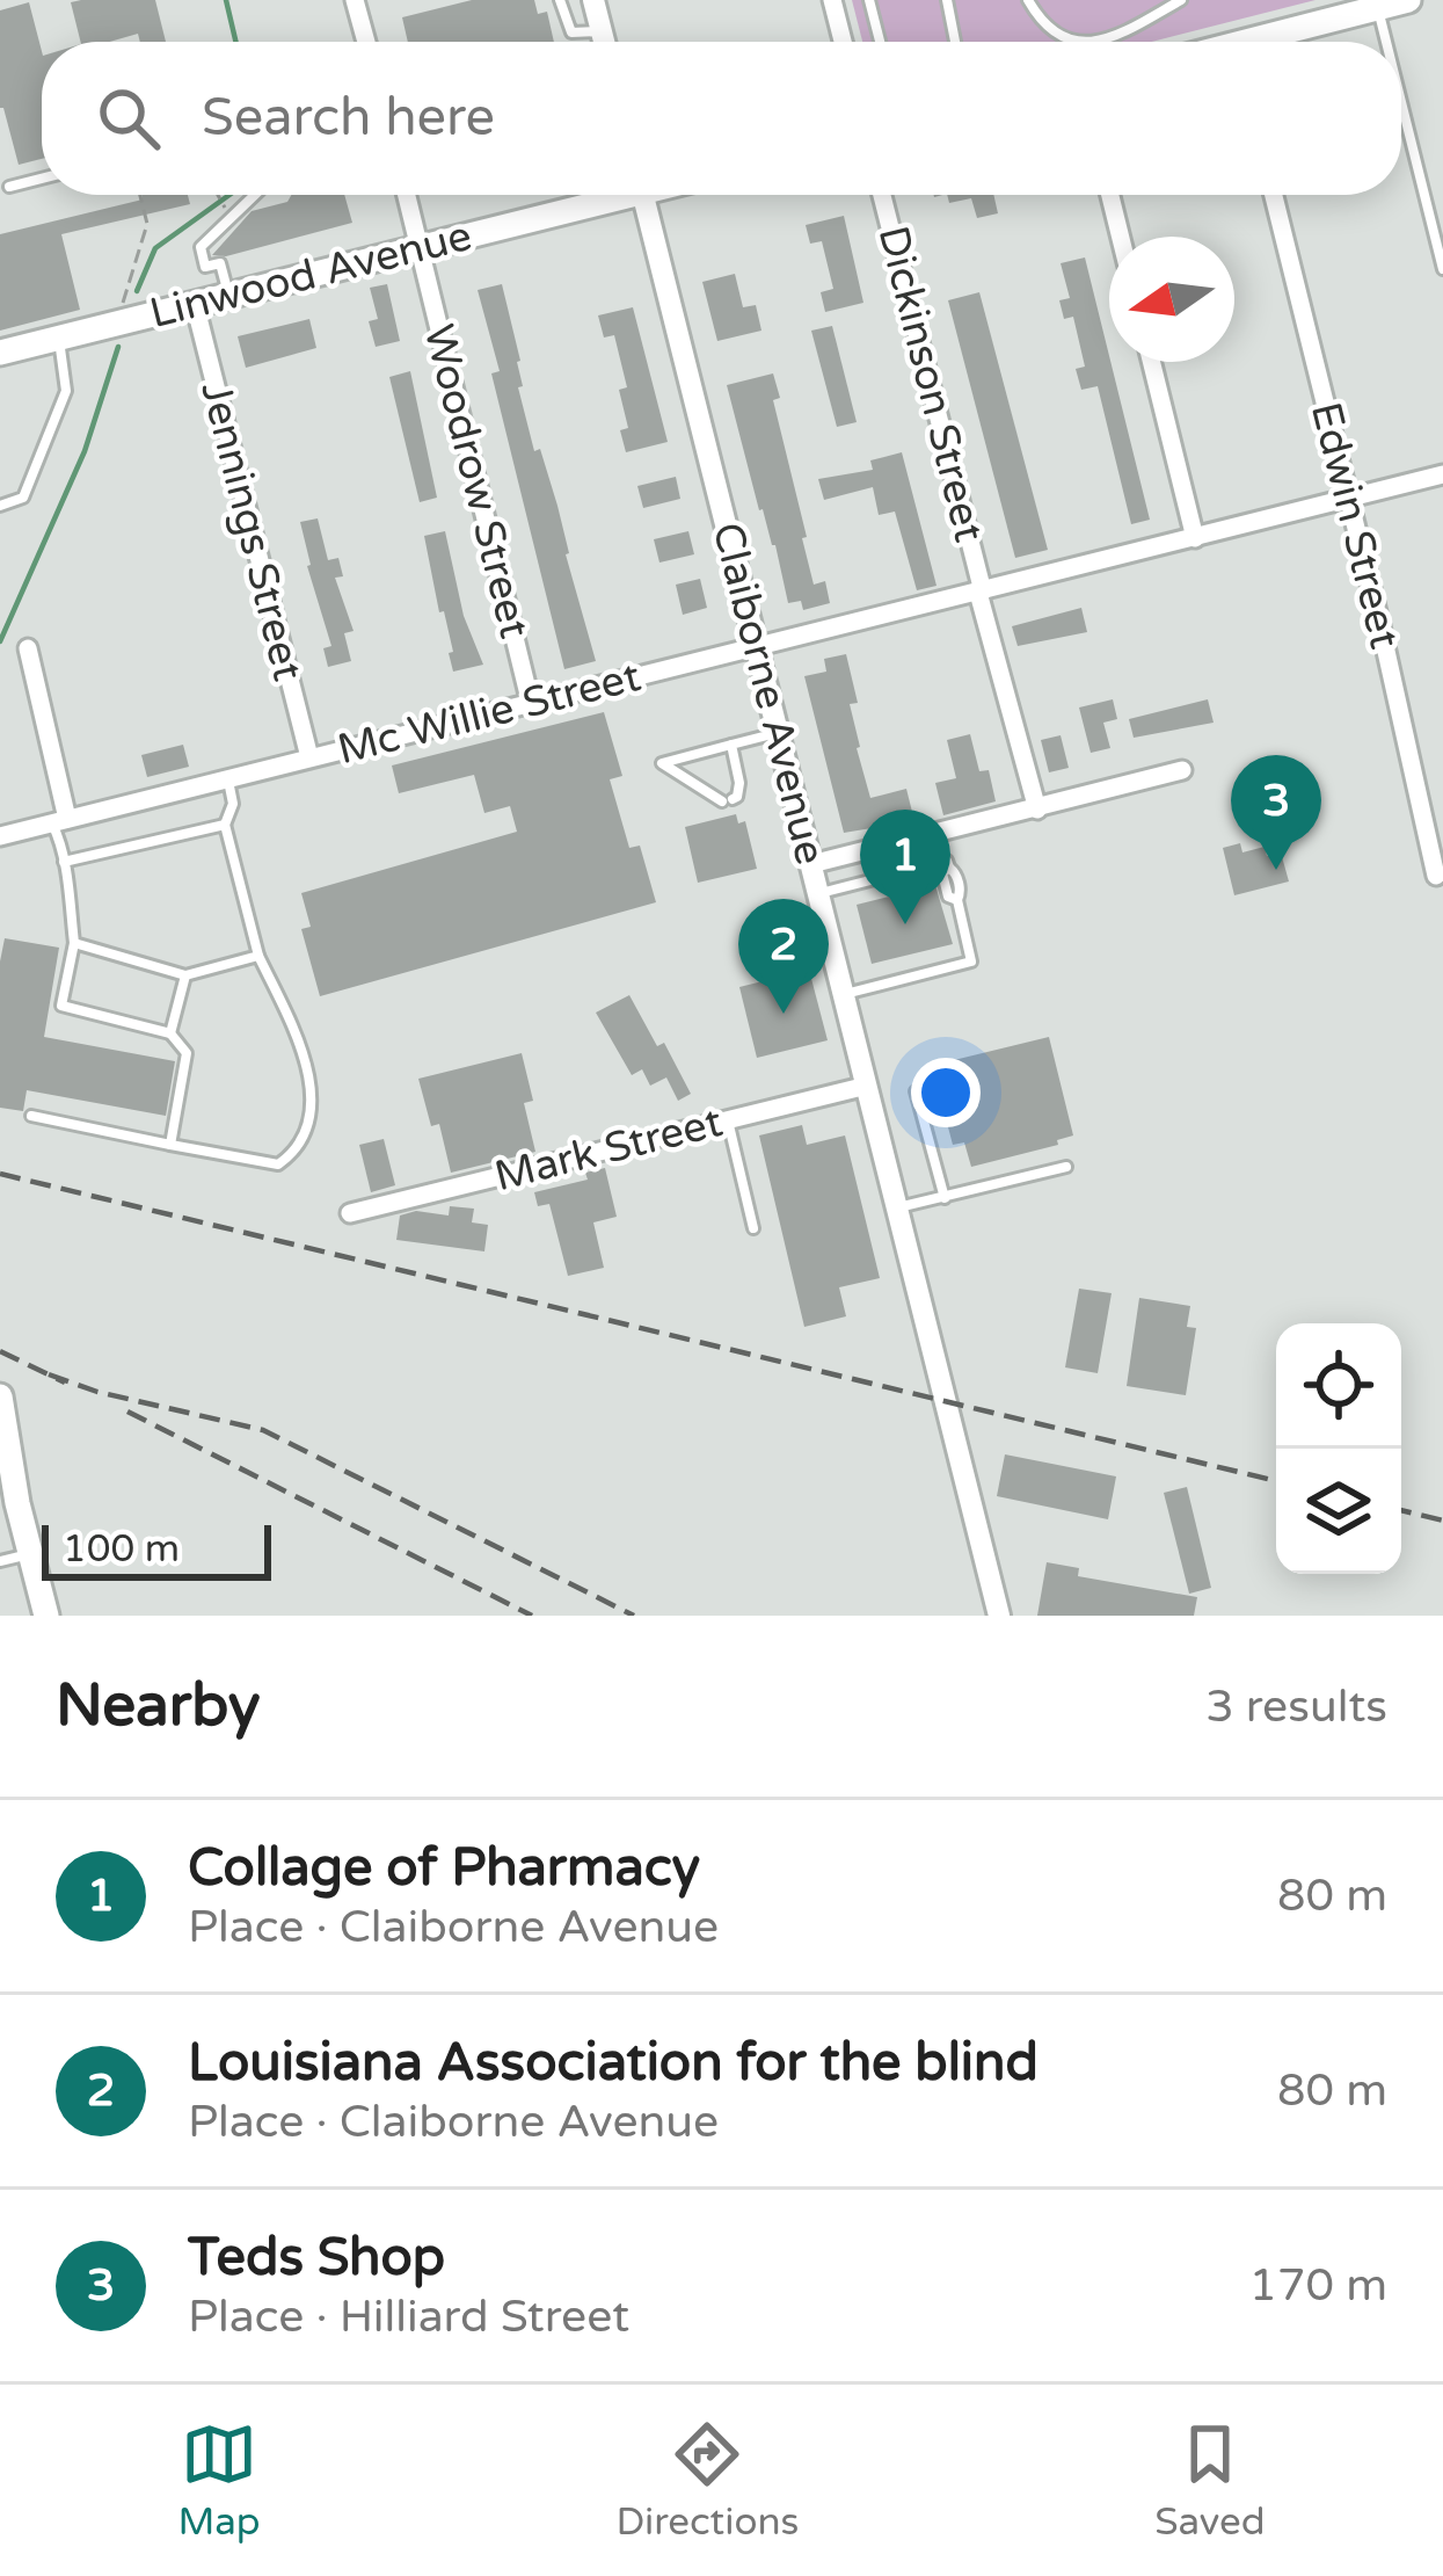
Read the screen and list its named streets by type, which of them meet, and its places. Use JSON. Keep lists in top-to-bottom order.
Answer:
{
  "streets": {
    "main road": ["Linwood Avenue"],
    "street": [
      "Dickinson Street",
      "Woodrow Street",
      "Edwin Street",
      "Jennings Street",
      "Claiborne Avenue",
      "Mc Willie Street",
      "Mark Street"
    ]
  },
  "crossings": [
    ["Linwood Avenue", "Woodrow Street"],
    ["Linwood Avenue", "Jennings Street"],
    ["Dickinson Street", "Mc Willie Street"],
    ["Woodrow Street", "Mc Willie Street"],
    ["Edwin Street", "Mc Willie Street"],
    ["Jennings Street", "Mc Willie Street"],
    ["Claiborne Avenue", "Mc Willie Street"],
    ["Claiborne Avenue", "Mark Street"]
  ],
  "scale_bar": "100 m",
  "north": "left",
  "page": {
    "search": "Search here",
    "pins": ["3", "1", "2"],
    "scale": "100 m",
    "heading": ["Nearby", "3 results"],
    "list": [
      {
        "mark": "1",
        "name": "Collage of Pharmacy",
        "note": "Place · Claiborne Avenue",
        "value": "80 m"
      },
      {
        "mark": "2",
        "name": "Louisiana Association for the blind",
        "note": "Place · Claiborne Avenue",
        "value": "80 m"
      },
      {
        "mark": "3",
        "name": "Teds Shop",
        "note": "Place · Hilliard Street",
        "value": "170 m"
      }
    ],
    "nav": ["Map", "Directions", "Saved"]
  }
}
